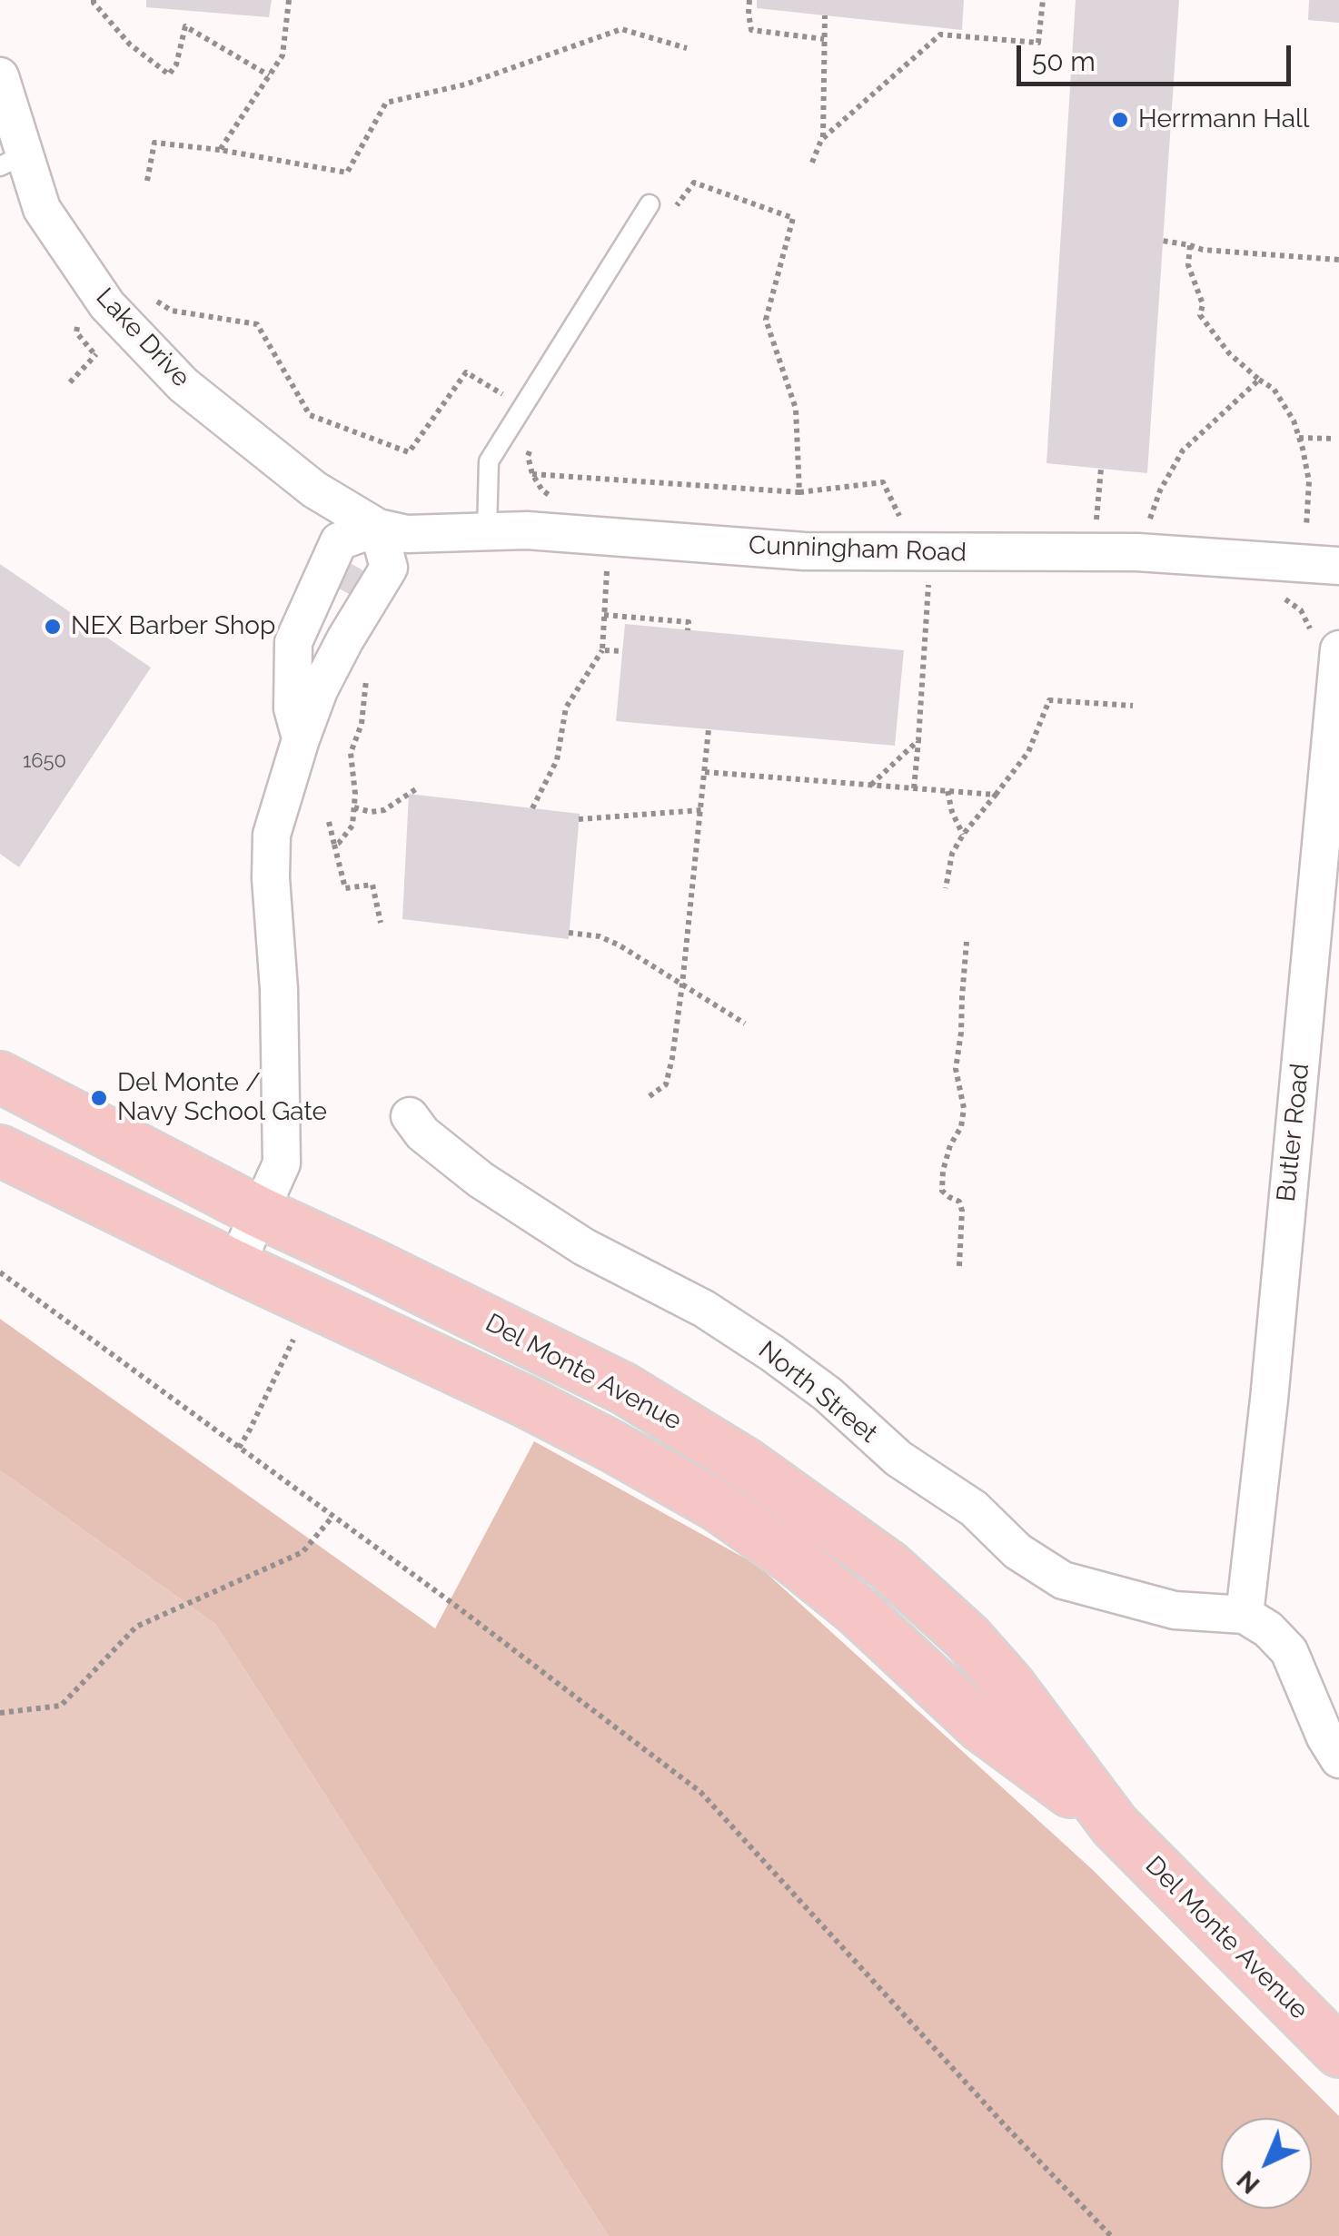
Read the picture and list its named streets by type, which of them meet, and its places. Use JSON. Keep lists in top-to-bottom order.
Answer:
{
  "streets": {
    "main road": ["Del Monte Avenue"],
    "street": [
      "Lake Drive",
      "Cunningham Road",
      "Butler Road",
      "North Street"
    ]
  },
  "crossings": [
    ["Lake Drive", "Cunningham Road"],
    ["Butler Road", "North Street"]
  ],
  "places": ["Herrmann Hall", "NEX Barber Shop", "Del Monte / Navy School Gate"],
  "house_numbers": ["1650"],
  "scale_bar": "50 m",
  "north": "bottom left"
}
